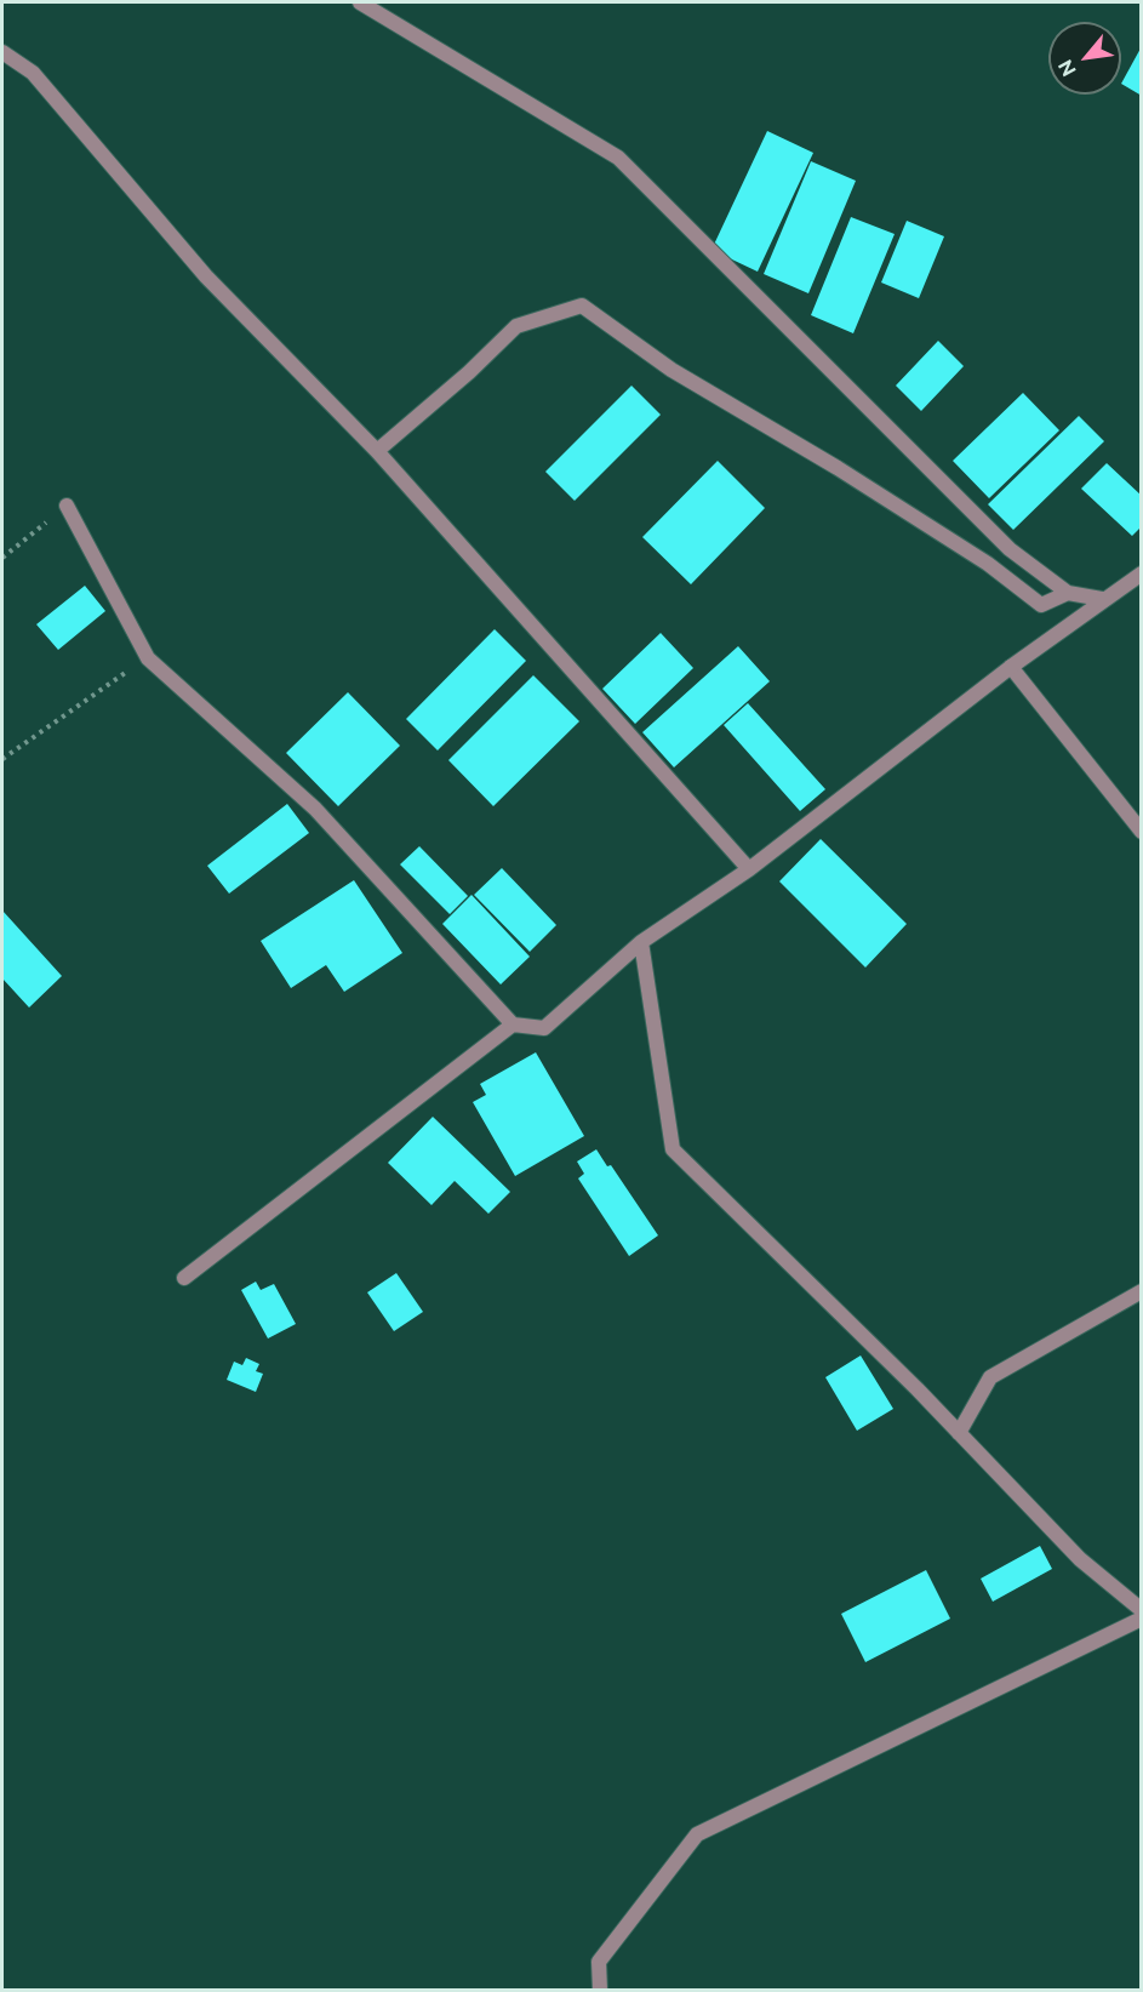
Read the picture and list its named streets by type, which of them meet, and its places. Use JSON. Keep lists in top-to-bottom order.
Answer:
{
  "north": "bottom left"
}
